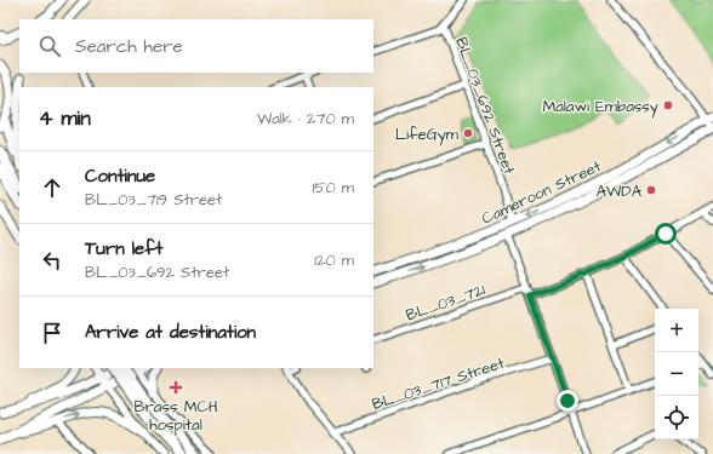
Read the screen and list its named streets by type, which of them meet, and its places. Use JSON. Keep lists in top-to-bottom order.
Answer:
{
  "streets": {
    "main road": ["Cameroon Street"],
    "street": ["BL_03_692 Street", "BL_03_721", "BL_03_717 Street"]
  },
  "crossings": [
    ["BL_03_692 Street", "Cameroon Street"]
  ],
  "places": {
    "other": ["Malawi Embassy", "LifeGym", "AWDA"],
    "health": ["Brass MCH hospital"]
  },
  "page": {
    "search": "Search here",
    "heading": ["4 min", "Walk · 270 m"],
    "list": [
      ["Continue", "BL_03_719 Street", "150 m"],
      ["Turn left", "BL_03_692 Street", "120 m"],
      "Arrive at destination"
    ],
    "map_buttons": ["+", "−"]
  }
}
